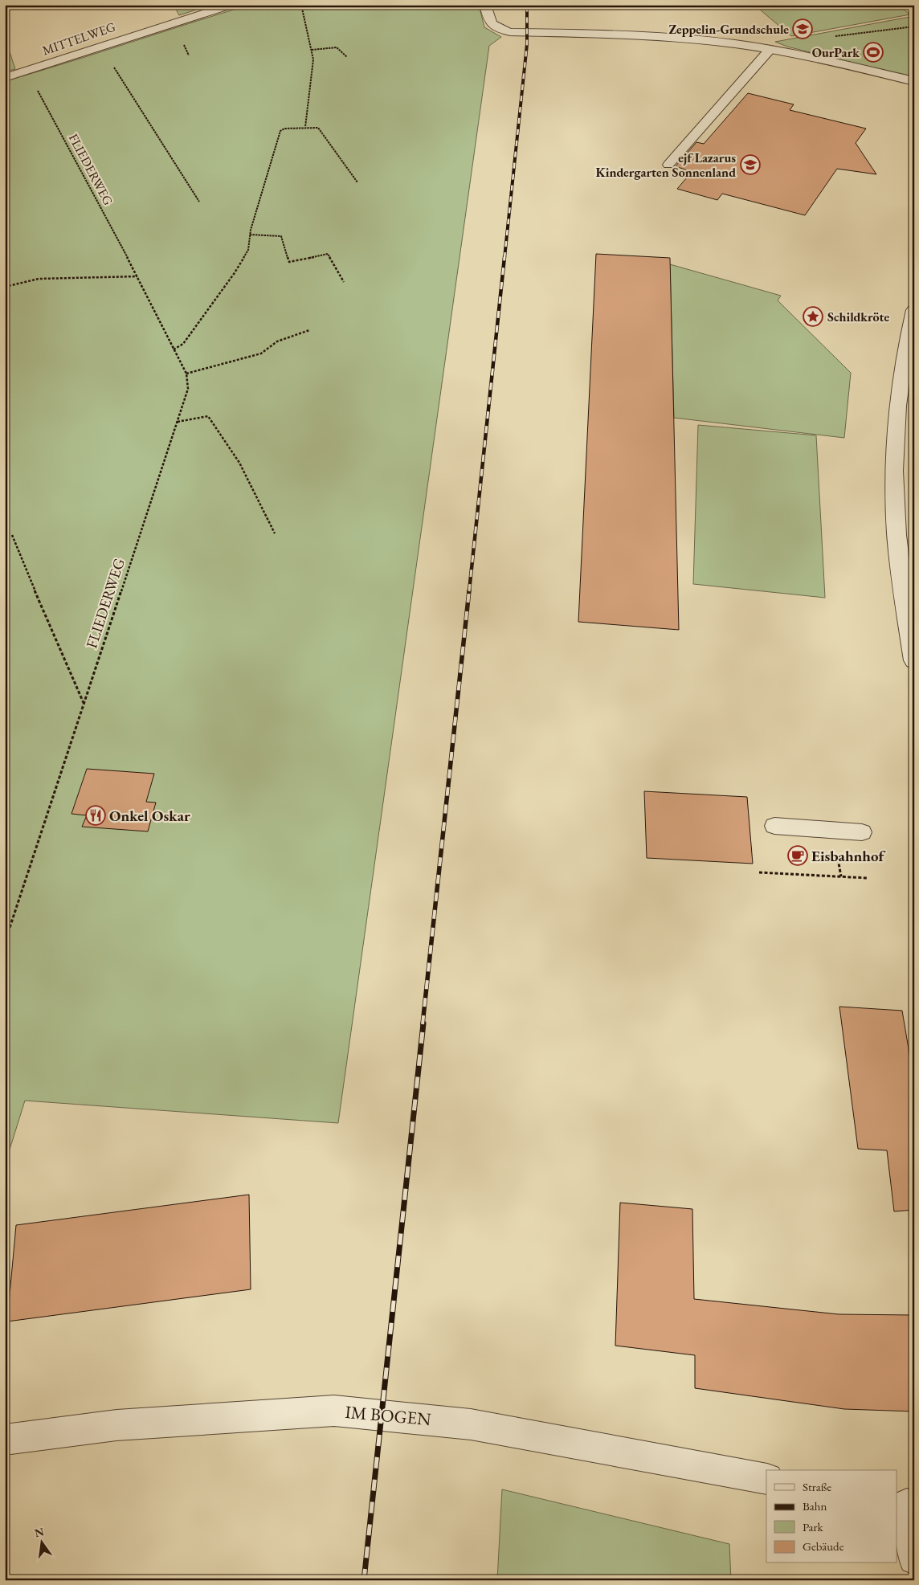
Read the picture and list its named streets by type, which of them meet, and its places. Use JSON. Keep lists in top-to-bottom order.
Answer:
{
  "streets": {
    "street": ["IM BOGEN"],
    "lane": ["MITTELWEG"],
    "path": ["FLIEDERWEG"]
  },
  "crossings": [
    ["MITTELWEG", "FLIEDERWEG"]
  ],
  "places": {
    "school or university": ["Zeppelin-Grundschule", "ejf Lazarus Kindergarten Sonnenland"],
    "sports": ["OurPark"],
    "place": ["Schildkröte"],
    "restaurant": ["Onkel Oskar"],
    "cafe": ["Eisbahnhof"]
  },
  "legend": [
    "Straße",
    "Bahn",
    "Park",
    "Gebäude"
  ],
  "north": "top"
}
